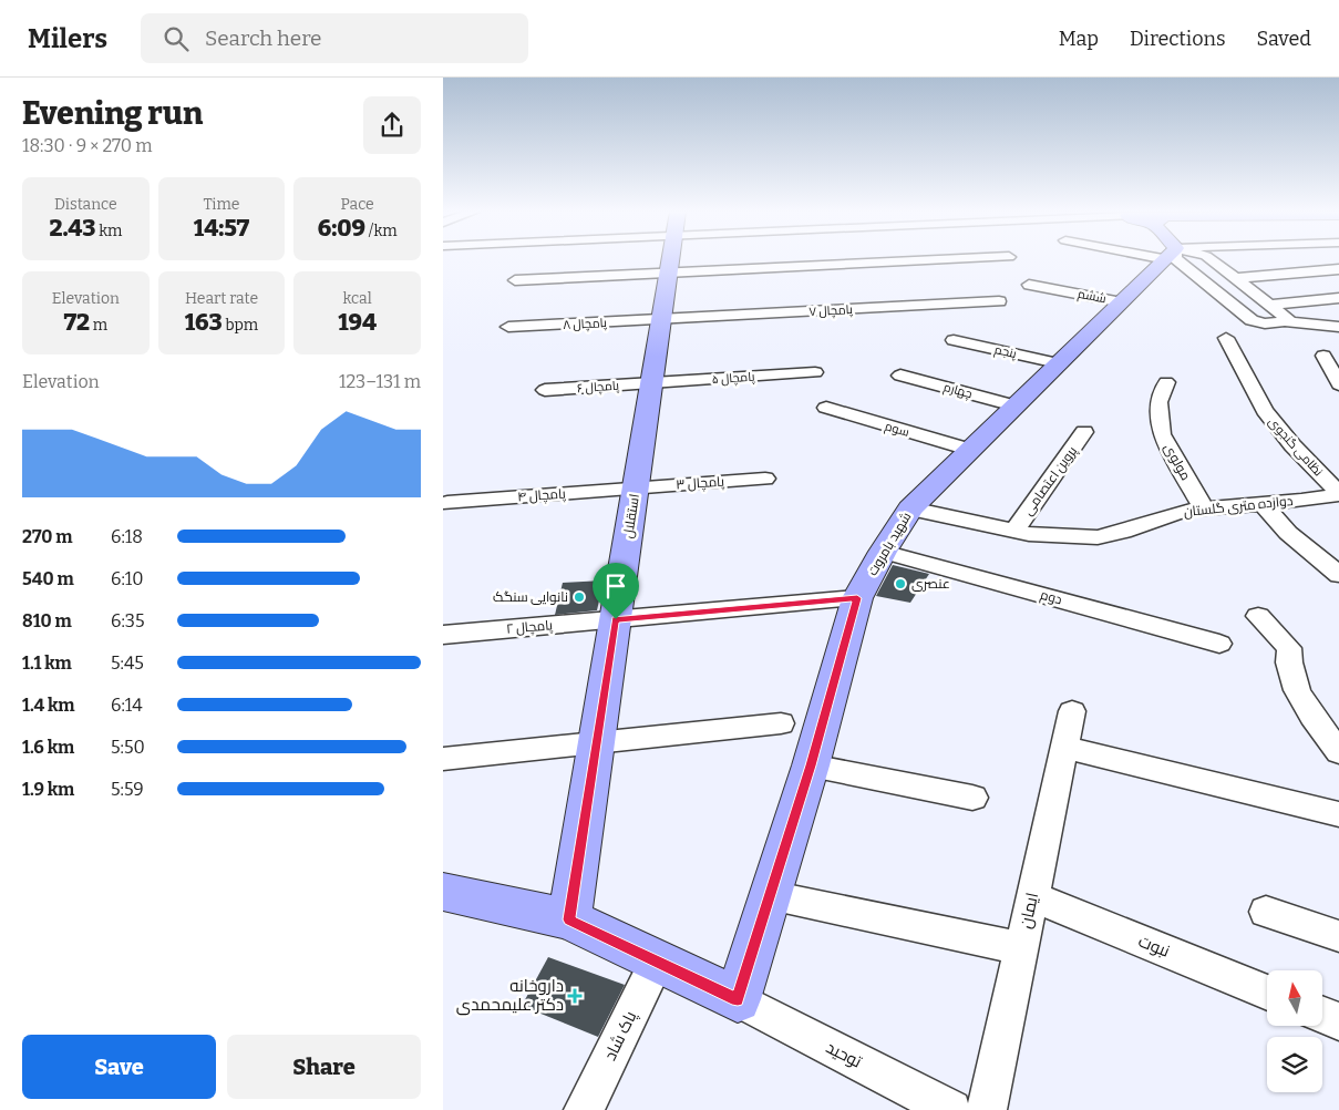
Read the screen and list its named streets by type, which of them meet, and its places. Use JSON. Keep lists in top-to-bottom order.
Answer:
{
  "streets": {
    "main road": ["استقلال", "شهید بامروت"],
    "street": [
      "ششم",
      "پامچال ۷",
      "پامچال ۸",
      "پنجم",
      "پامچال ۵",
      "پامچال ۶",
      "چهارم",
      "سوم",
      "نظامی گنجوی",
      "مولوی",
      "پروین اعتصامی",
      "پامچال ۳",
      "پامچال ۴",
      "دوازده متری گلستان",
      "دوم",
      "پامچال ۲",
      "ایمان",
      "نبوت",
      "پاک شاد",
      "توحید"
    ]
  },
  "crossings": [
    ["ششم", "شهید بامروت"],
    ["پامچال ۷", "پامچال ۸"],
    ["پامچال ۷", "استقلال"],
    ["پامچال ۸", "استقلال"],
    ["پنجم", "شهید بامروت"],
    ["پامچال ۵", "پامچال ۶"],
    ["پامچال ۵", "استقلال"],
    ["پامچال ۶", "استقلال"],
    ["چهارم", "شهید بامروت"],
    ["سوم", "شهید بامروت"],
    ["نظامی گنجوی", "دوازده متری گلستان"],
    ["مولوی", "دوازده متری گلستان"],
    ["پروین اعتصامی", "دوازده متری گلستان"],
    ["پامچال ۳", "پامچال ۴"],
    ["پامچال ۳", "استقلال"],
    ["پامچال ۴", "استقلال"],
    ["دوازده متری گلستان", "شهید بامروت"],
    ["استقلال", "پامچال ۲"],
    ["شهید بامروت", "دوم"],
    ["شهید بامروت", "پامچال ۲"],
    ["شهید بامروت", "توحید"],
    ["ایمان", "نبوت"]
  ],
  "places": {
    "other": ["عنصری", "نانوایی سنگک"],
    "health": ["داروخانه دکتر علیمحمدی"]
  },
  "north": "top",
  "page": {
    "header": "Milers",
    "search": "Search here",
    "nav": ["Map", "Directions", "Saved"],
    "heading": ["Evening run", "18:30 · 9 × 270 m"],
    "stats": [
      ["Distance", "2.43 km"],
      ["Time", "14:57"],
      ["Pace", "6:09 /km"],
      ["Elevation", "72 m"],
      ["Heart rate", "163 bpm"],
      ["kcal", "194"]
    ],
    "chart": ["Elevation", "123–131 m"],
    "list": [
      {
        "name": "270 m",
        "note": "6:18"
      },
      {
        "name": "540 m",
        "note": "6:10"
      },
      {
        "name": "810 m",
        "note": "6:35"
      },
      {
        "name": "1.1 km",
        "note": "5:45"
      },
      {
        "name": "1.4 km",
        "note": "6:14"
      },
      {
        "name": "1.6 km",
        "note": "5:50"
      },
      {
        "name": "1.9 km",
        "note": "5:59"
      }
    ],
    "buttons": ["Save", "Share"]
  }
}
